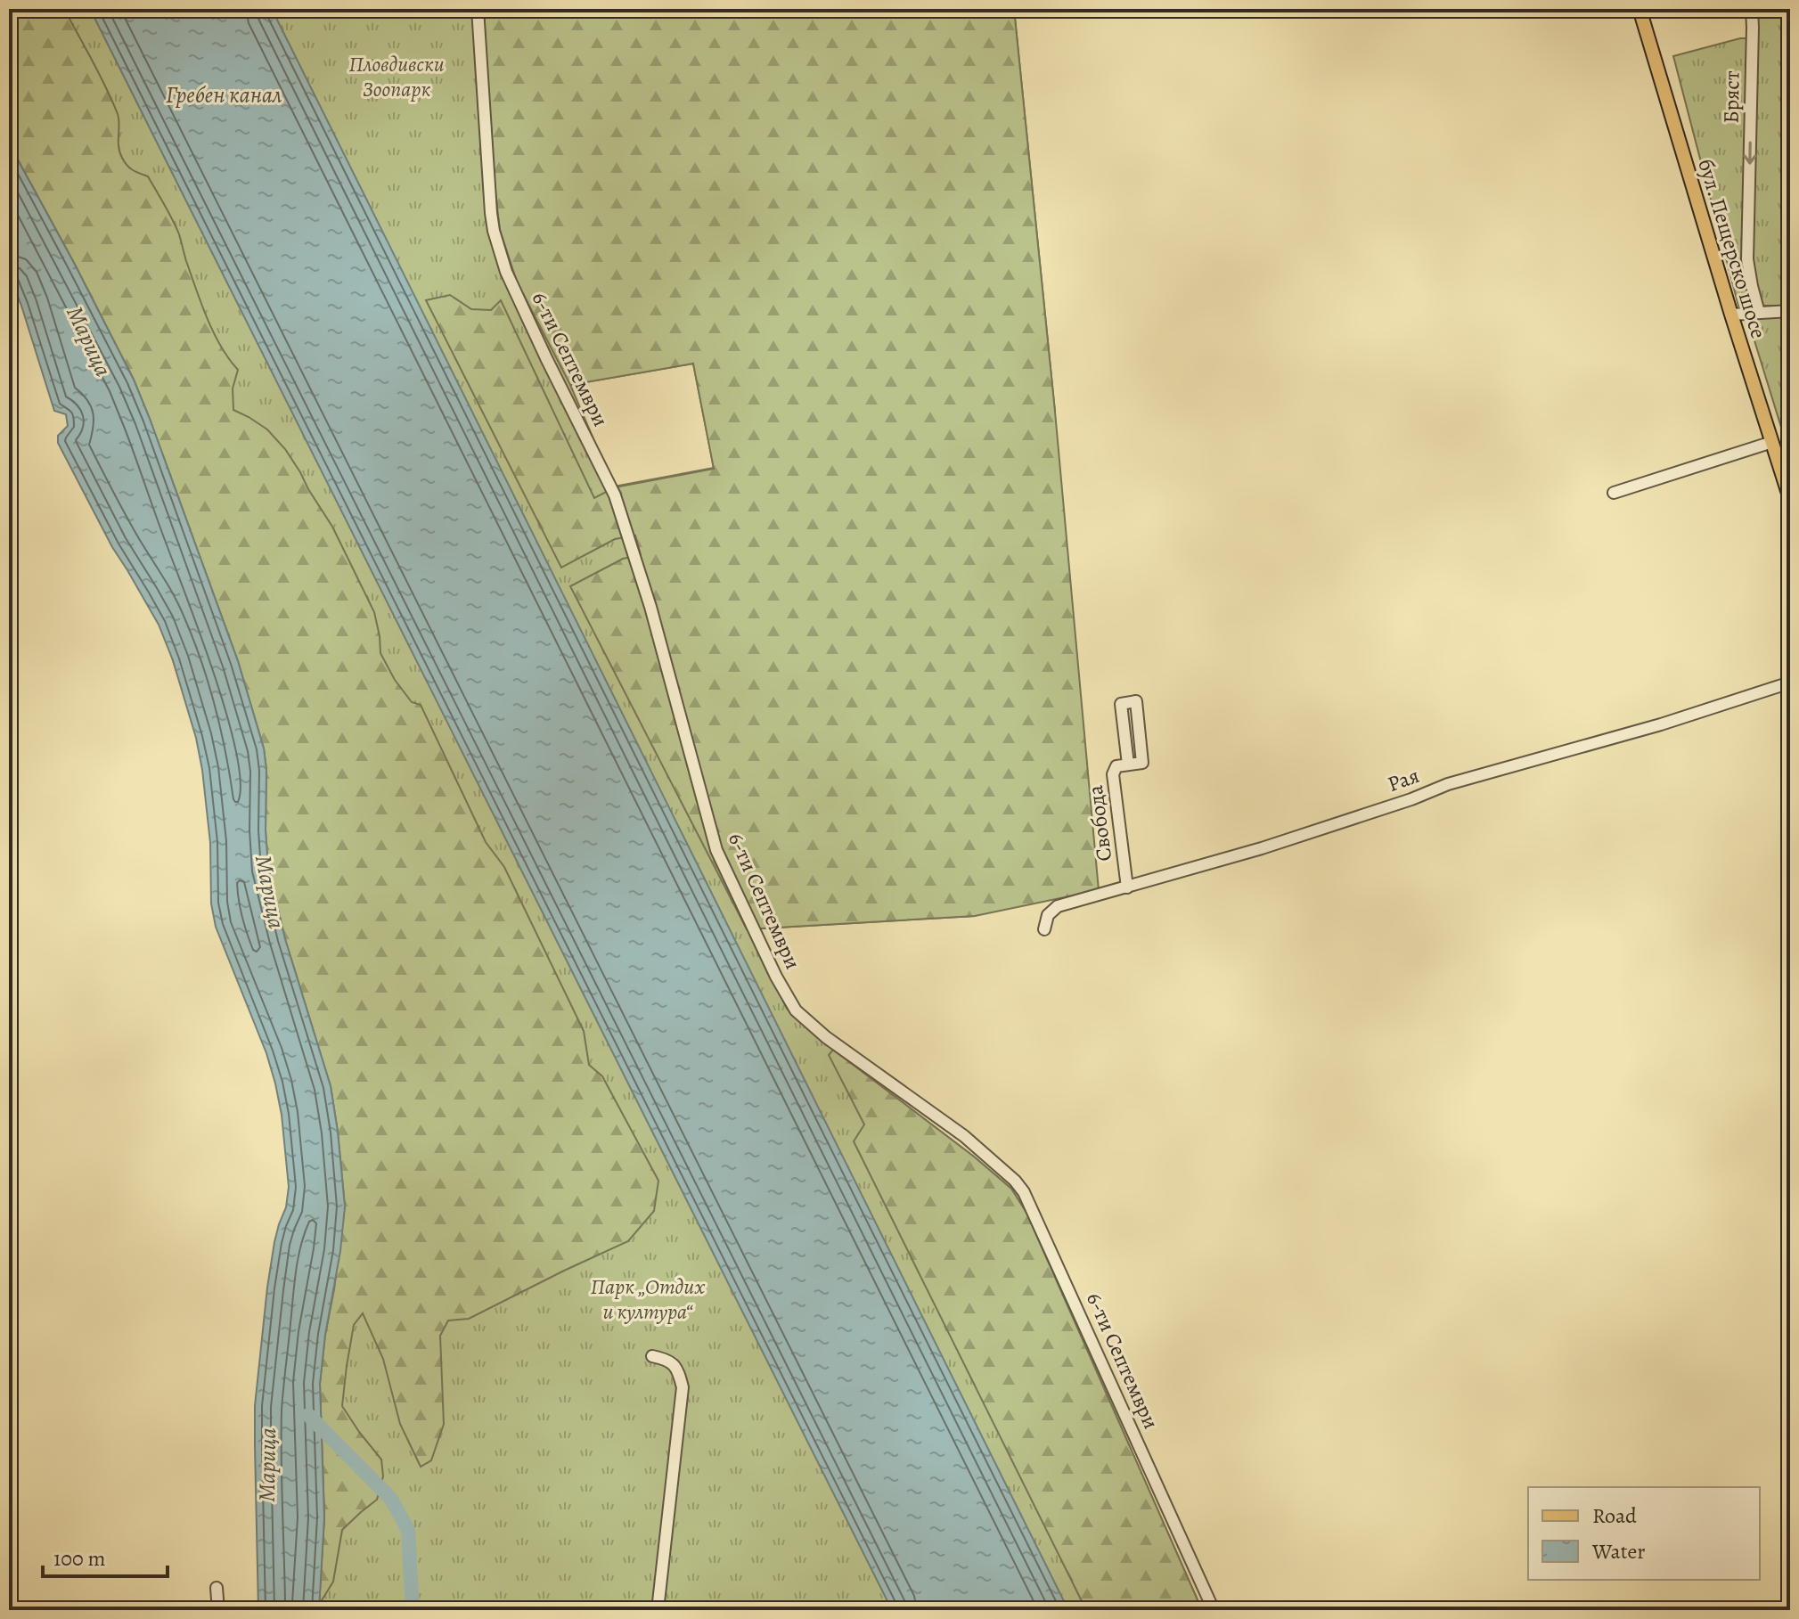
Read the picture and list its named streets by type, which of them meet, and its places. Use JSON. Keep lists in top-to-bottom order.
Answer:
{
  "streets": {
    "main road": ["бул. Пещерско шосе"],
    "street": [
      "Бряст",
      "6-ти Септември",
      "Рая",
      "Свобода"
    ]
  },
  "crossings": [
    ["Рая", "Свобода"]
  ],
  "one_way": ["Бряст"],
  "water": ["Гребен канал", "Марица"],
  "parks": ["Пловдивски Зоопарк", "Парк „Отдих и култура“"],
  "legend": ["Road", "Water"],
  "scale_bar": "100 m"
}
